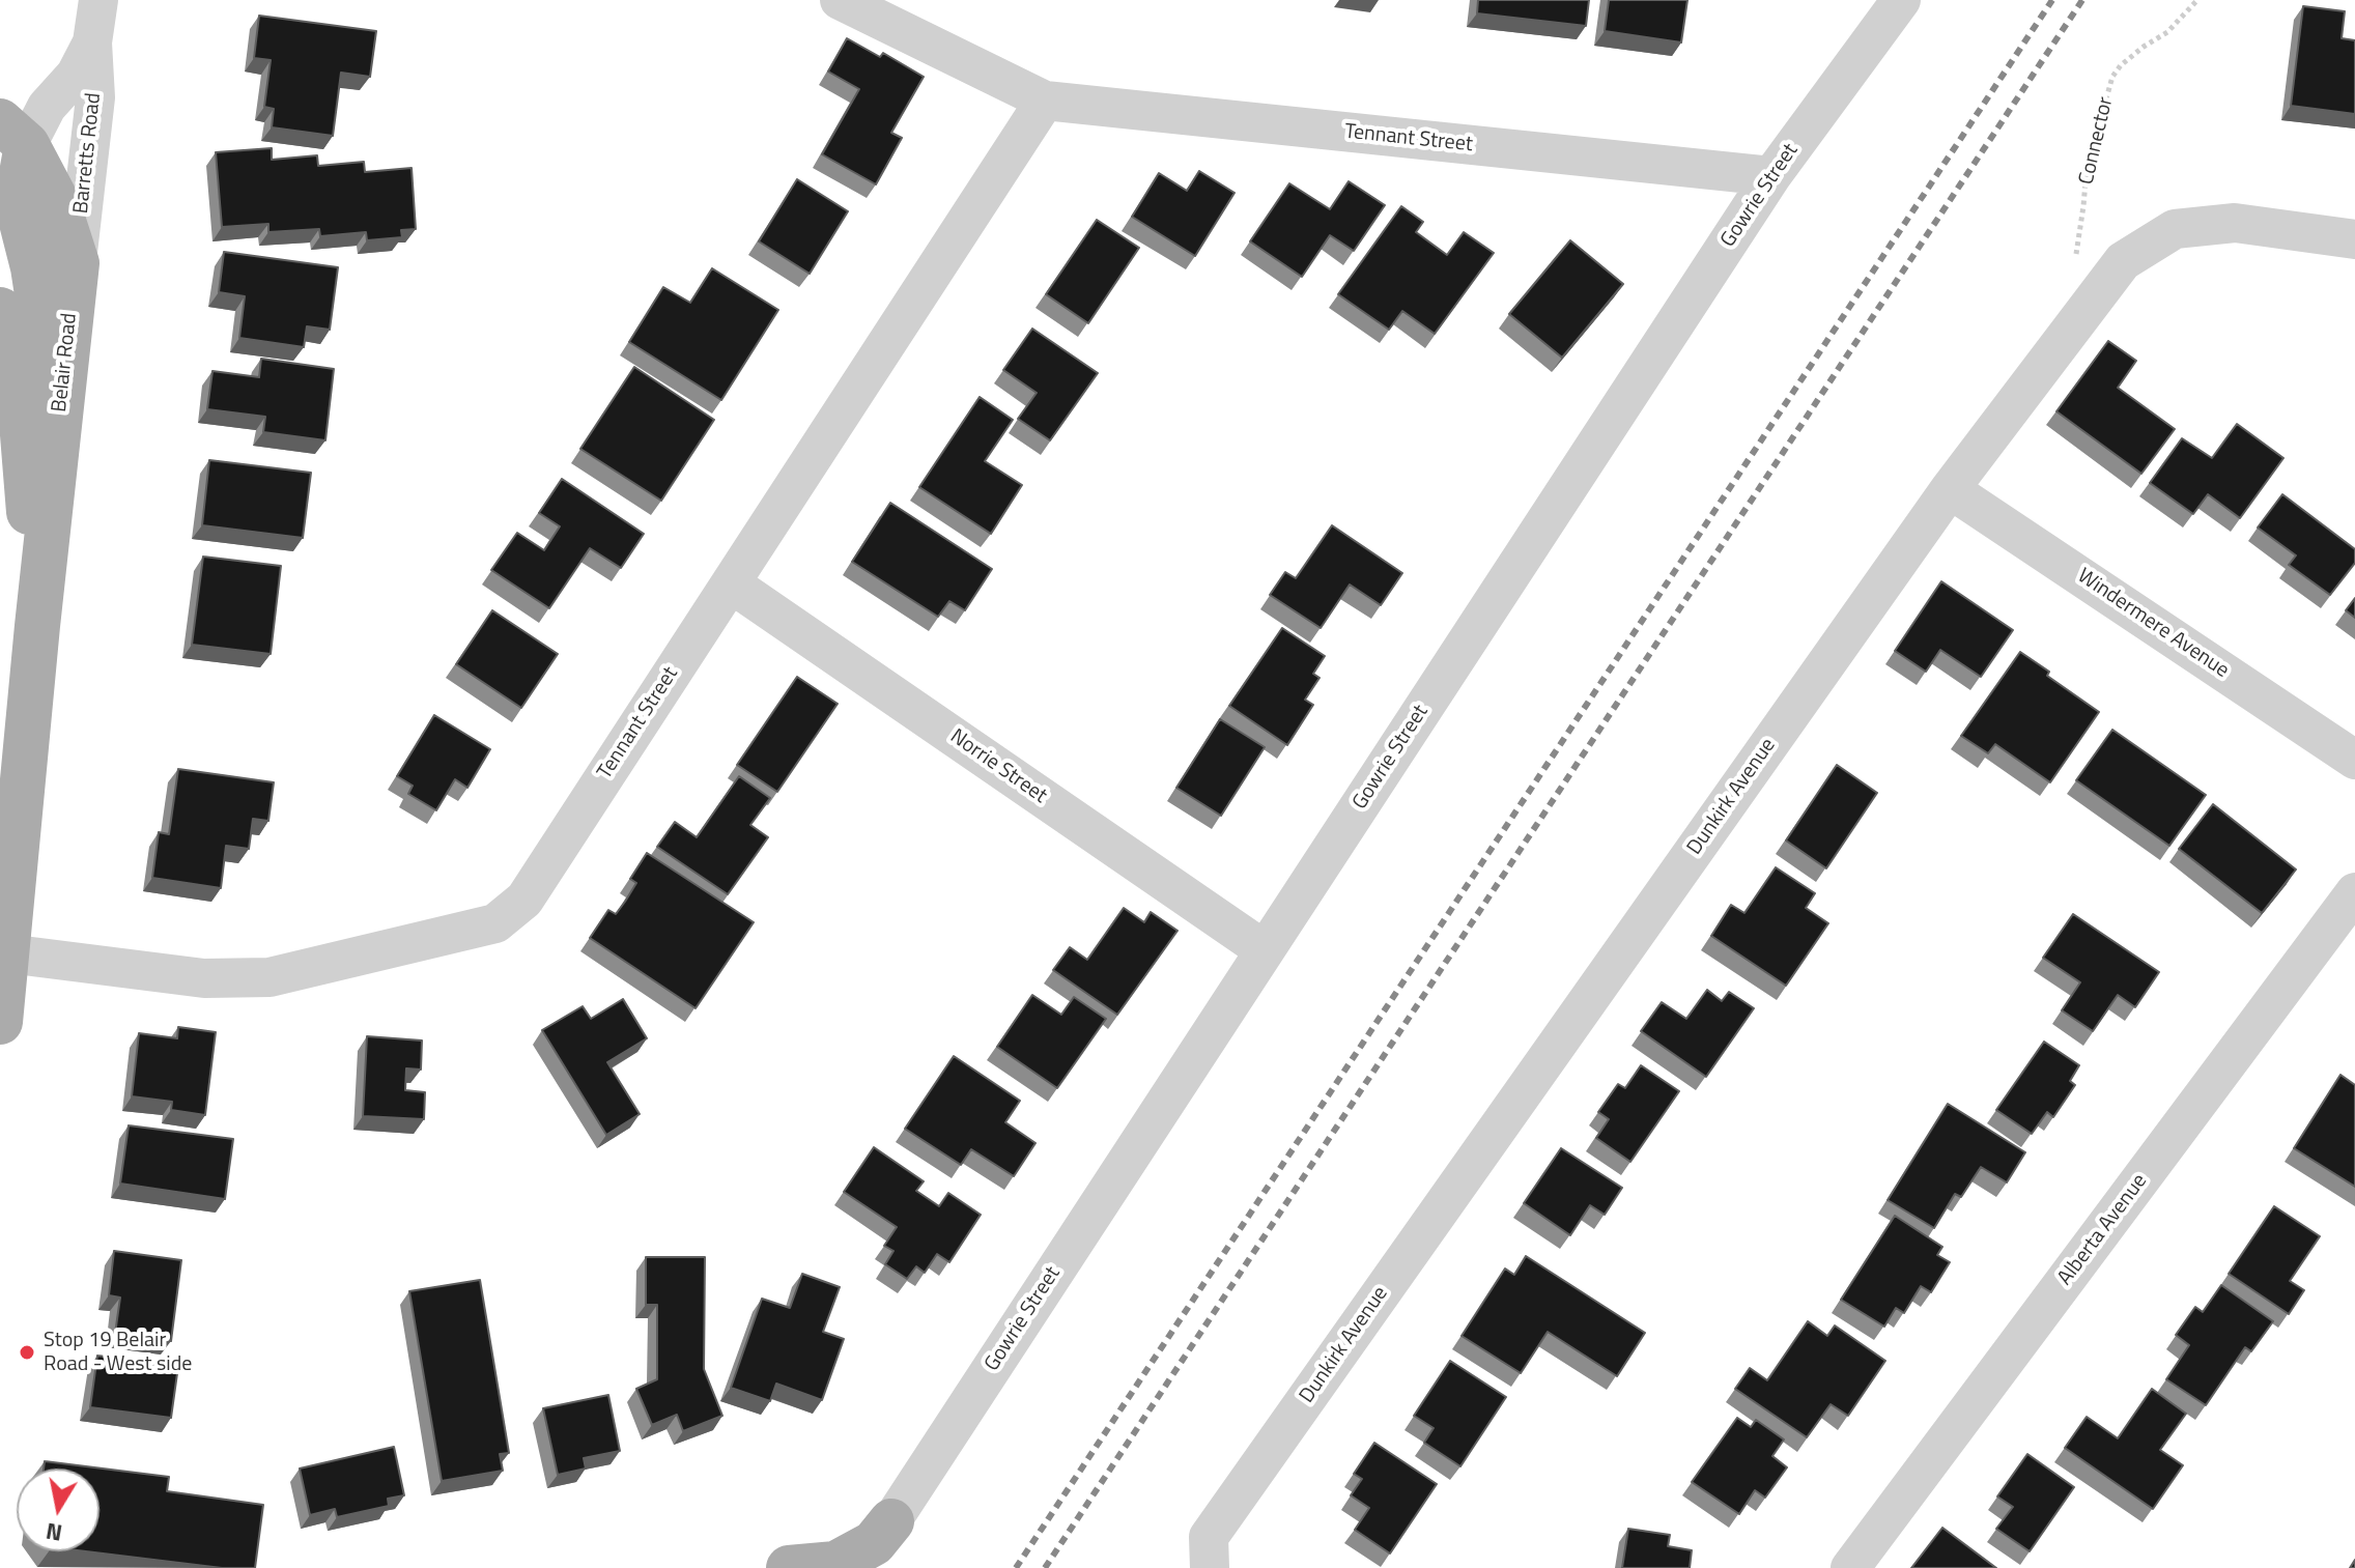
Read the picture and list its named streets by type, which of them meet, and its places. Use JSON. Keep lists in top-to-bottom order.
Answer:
{
  "streets": {
    "main road": ["Belair Road"],
    "street": [
      "Tennant Street",
      "Barretts Road",
      "Gowrie Street",
      "Windermere Avenue",
      "Norrie Street",
      "Dunkirk Avenue",
      "Alberta Avenue"
    ],
    "path": ["Connector"]
  },
  "crossings": [
    ["Tennant Street", "Gowrie Street"],
    ["Tennant Street", "Belair Road"],
    ["Tennant Street", "Norrie Street"],
    ["Connector", "Dunkirk Avenue"],
    ["Barretts Road", "Belair Road"],
    ["Gowrie Street", "Norrie Street"],
    ["Windermere Avenue", "Dunkirk Avenue"]
  ],
  "places": ["Stop 19 Belair Road - West side"],
  "north": "bottom"
}
